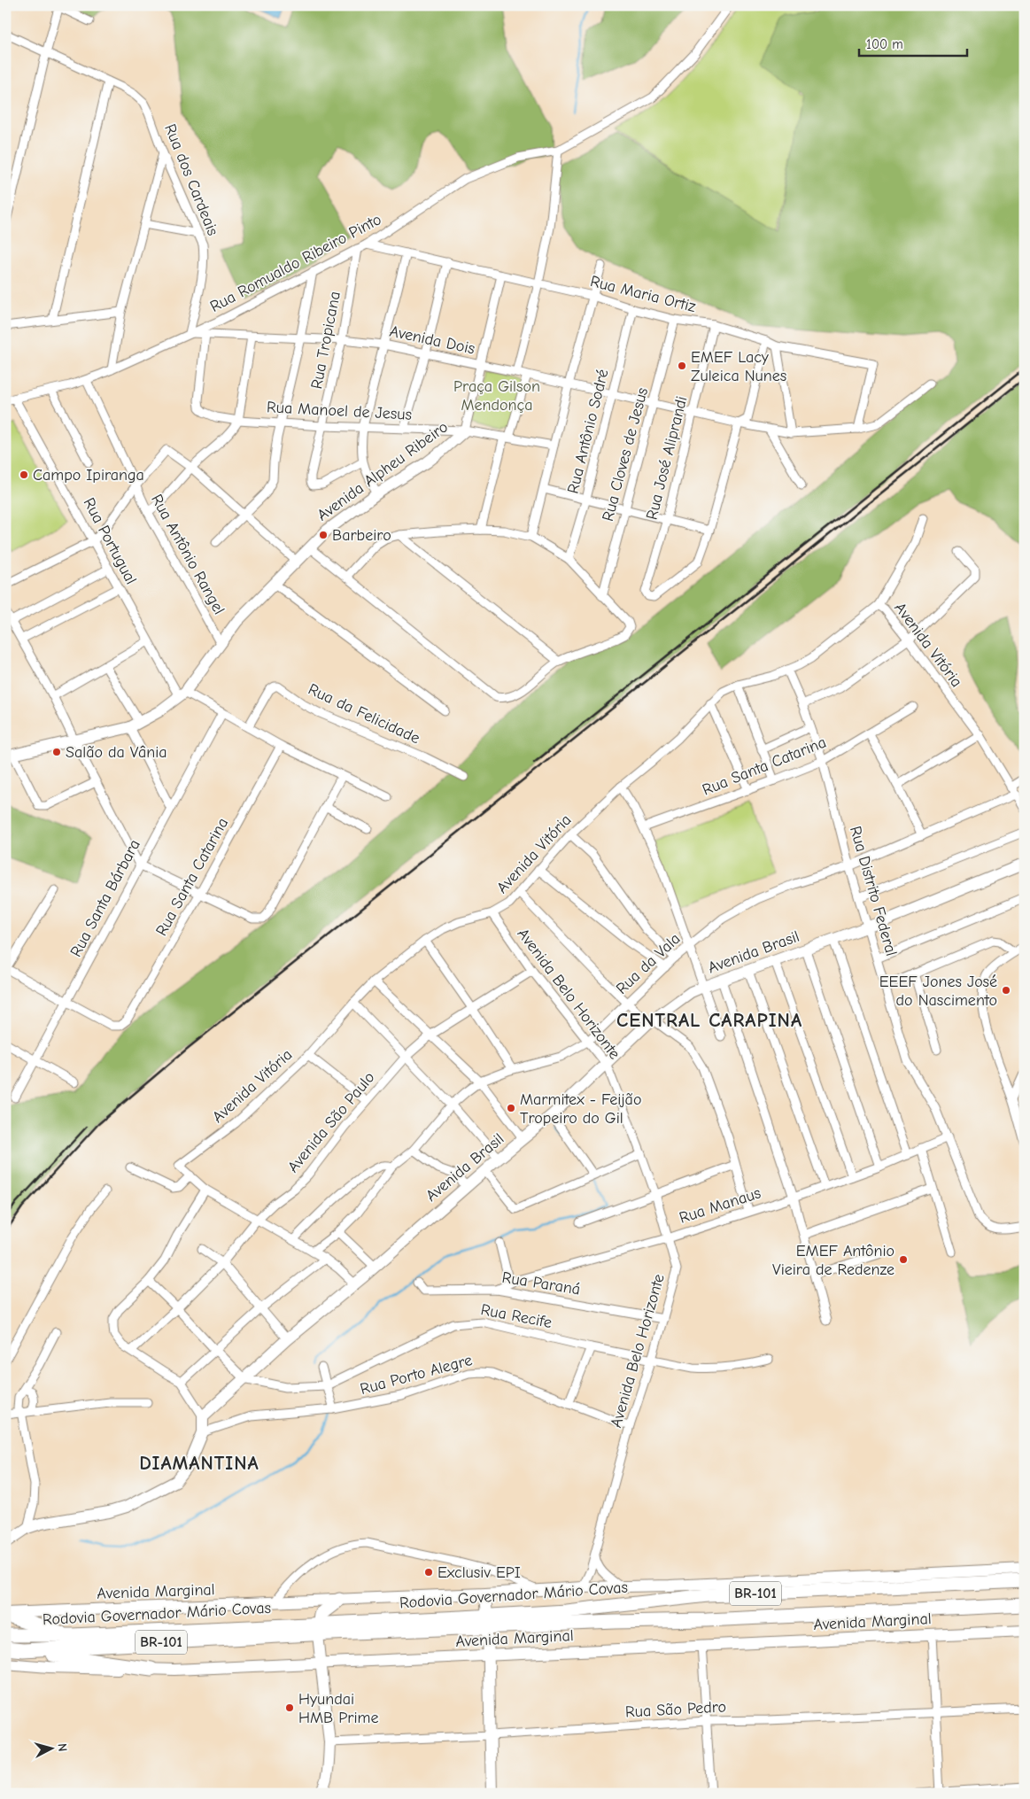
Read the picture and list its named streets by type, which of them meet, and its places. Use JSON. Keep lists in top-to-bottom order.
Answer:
{
  "streets": {
    "main road": ["BR-101", "Rodovia Governador Mário Covas"],
    "street": [
      "Rua dos Cardeais",
      "Rua Romualdo Ribeiro Pinto",
      "Rua Maria Ortiz",
      "Rua Tropicana",
      "Avenida Dois",
      "Rua Manoel de Jesus",
      "Rua Antônio Sodré",
      "Rua Cloves de Jesus",
      "Rua José Aliprandi",
      "Avenida Alpheu Ribeiro",
      "Rua Portugual",
      "Rua Antônio Rangel",
      "Avenida Vitória",
      "Rua da Felicidade",
      "Rua Santa Catarina",
      "Rua Distrito Federal",
      "Rua Santa Bárbara",
      "Avenida Brasil",
      "Rua da Vala",
      "Avenida Belo Horizonte",
      "Avenida São Paulo",
      "Rua Manaus",
      "Rua Paraná",
      "Rua Recife",
      "Rua Porto Alegre",
      "Avenida Marginal",
      "Rua São Pedro"
    ]
  },
  "crossings": [
    ["Rua dos Cardeais", "Rua Romualdo Ribeiro Pinto"],
    ["Rua dos Cardeais", "Avenida Dois"],
    ["Rua Romualdo Ribeiro Pinto", "Rua Maria Ortiz"],
    ["Rua Romualdo Ribeiro Pinto", "Rua Tropicana"],
    ["Rua Romualdo Ribeiro Pinto", "Avenida Dois"],
    ["Rua Maria Ortiz", "Avenida Dois"],
    ["Rua Maria Ortiz", "Rua Antônio Sodré"],
    ["Rua Maria Ortiz", "Rua Cloves de Jesus"],
    ["Rua Maria Ortiz", "Rua José Aliprandi"],
    ["Rua Tropicana", "Avenida Dois"],
    ["Rua Tropicana", "Rua Manoel de Jesus"],
    ["Avenida Dois", "Rua Manoel de Jesus"],
    ["Avenida Dois", "Rua Antônio Sodré"],
    ["Avenida Dois", "Rua Cloves de Jesus"],
    ["Avenida Dois", "Rua José Aliprandi"],
    ["Avenida Dois", "Rua Portugual"],
    ["Avenida Dois", "Rua Antônio Rangel"],
    ["Rua Manoel de Jesus", "Avenida Alpheu Ribeiro"],
    ["Avenida Alpheu Ribeiro", "Rua Portugual"],
    ["Avenida Alpheu Ribeiro", "Rua Antônio Rangel"],
    ["Avenida Vitória", "Rua Distrito Federal"],
    ["Avenida Vitória", "Avenida Brasil"],
    ["Avenida Vitória", "Rua da Vala"],
    ["Avenida Vitória", "Avenida Belo Horizonte"],
    ["Avenida Vitória", "Avenida São Paulo"],
    ["Rua Santa Catarina", "Rua Distrito Federal"],
    ["Rua Santa Catarina", "Rua Santa Bárbara"],
    ["Rua Distrito Federal", "Avenida Brasil"],
    ["Rua Distrito Federal", "Rua da Vala"],
    ["Rua Distrito Federal", "Rua Manaus"],
    ["Avenida Brasil", "Avenida Belo Horizonte"],
    ["Avenida Brasil", "Rua Recife"],
    ["Rua da Vala", "Avenida Belo Horizonte"],
    ["Avenida Belo Horizonte", "Avenida São Paulo"],
    ["Avenida Belo Horizonte", "Rua Manaus"],
    ["Avenida Belo Horizonte", "Rua Paraná"],
    ["Avenida Belo Horizonte", "Rua Recife"],
    ["Avenida Belo Horizonte", "Rua Porto Alegre"],
    ["Avenida Belo Horizonte", "Avenida Marginal"],
    ["Rua Manaus", "Rua Paraná"]
  ],
  "districts": ["CENTRAL CARAPINA", "DIAMANTINA"],
  "parks": ["Praça Gilson Mendonça"],
  "places": [
    "EMEF Lacy Zuleica Nunes",
    "Campo Ipiranga",
    "Barbeiro",
    "Salão da Vânia",
    "EEEF Jones José do Nascimento",
    "Marmitex - Feijão Tropeiro do Gil",
    "EMEF Antônio Vieira de Redenze",
    "Exclusiv EPI",
    "Hyundai HMB Prime"
  ],
  "scale_bar": "100 m",
  "north": "right"
}
